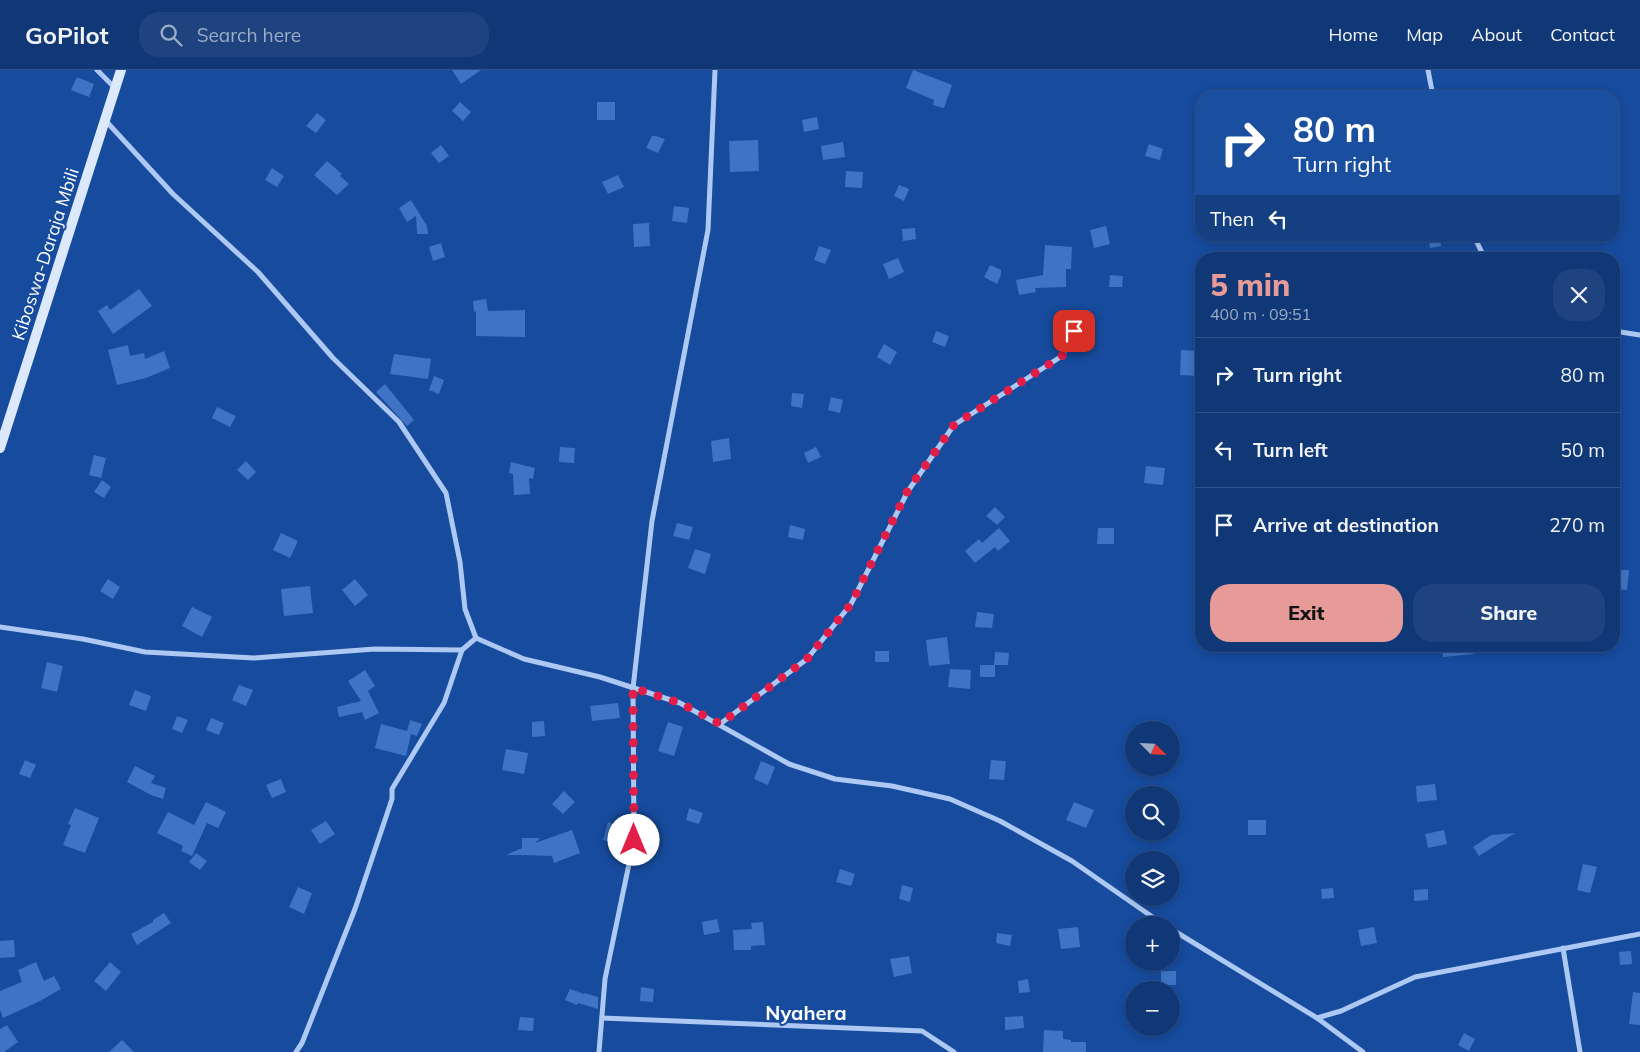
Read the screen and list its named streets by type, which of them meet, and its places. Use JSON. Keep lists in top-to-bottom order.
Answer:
{
  "streets": {
    "main road": ["Kiboswa-Daraja Mbili"]
  },
  "districts": ["Nyahera"],
  "north": "bottom right",
  "page": {
    "header": "GoPilot",
    "search": "Search here",
    "nav": [
      "Home",
      "Map",
      "About",
      "Contact"
    ],
    "turn": ["80 m", "Turn right"],
    "then": "Then",
    "heading": ["5 min", "400 m · 09:51"],
    "list": [
      {
        "name": "Turn right",
        "value": "80 m"
      },
      {
        "name": "Turn left",
        "value": "50 m"
      },
      {
        "name": "Arrive at destination",
        "value": "270 m"
      }
    ],
    "buttons": ["Exit", "Share"],
    "map_buttons": ["+", "−"]
  }
}
